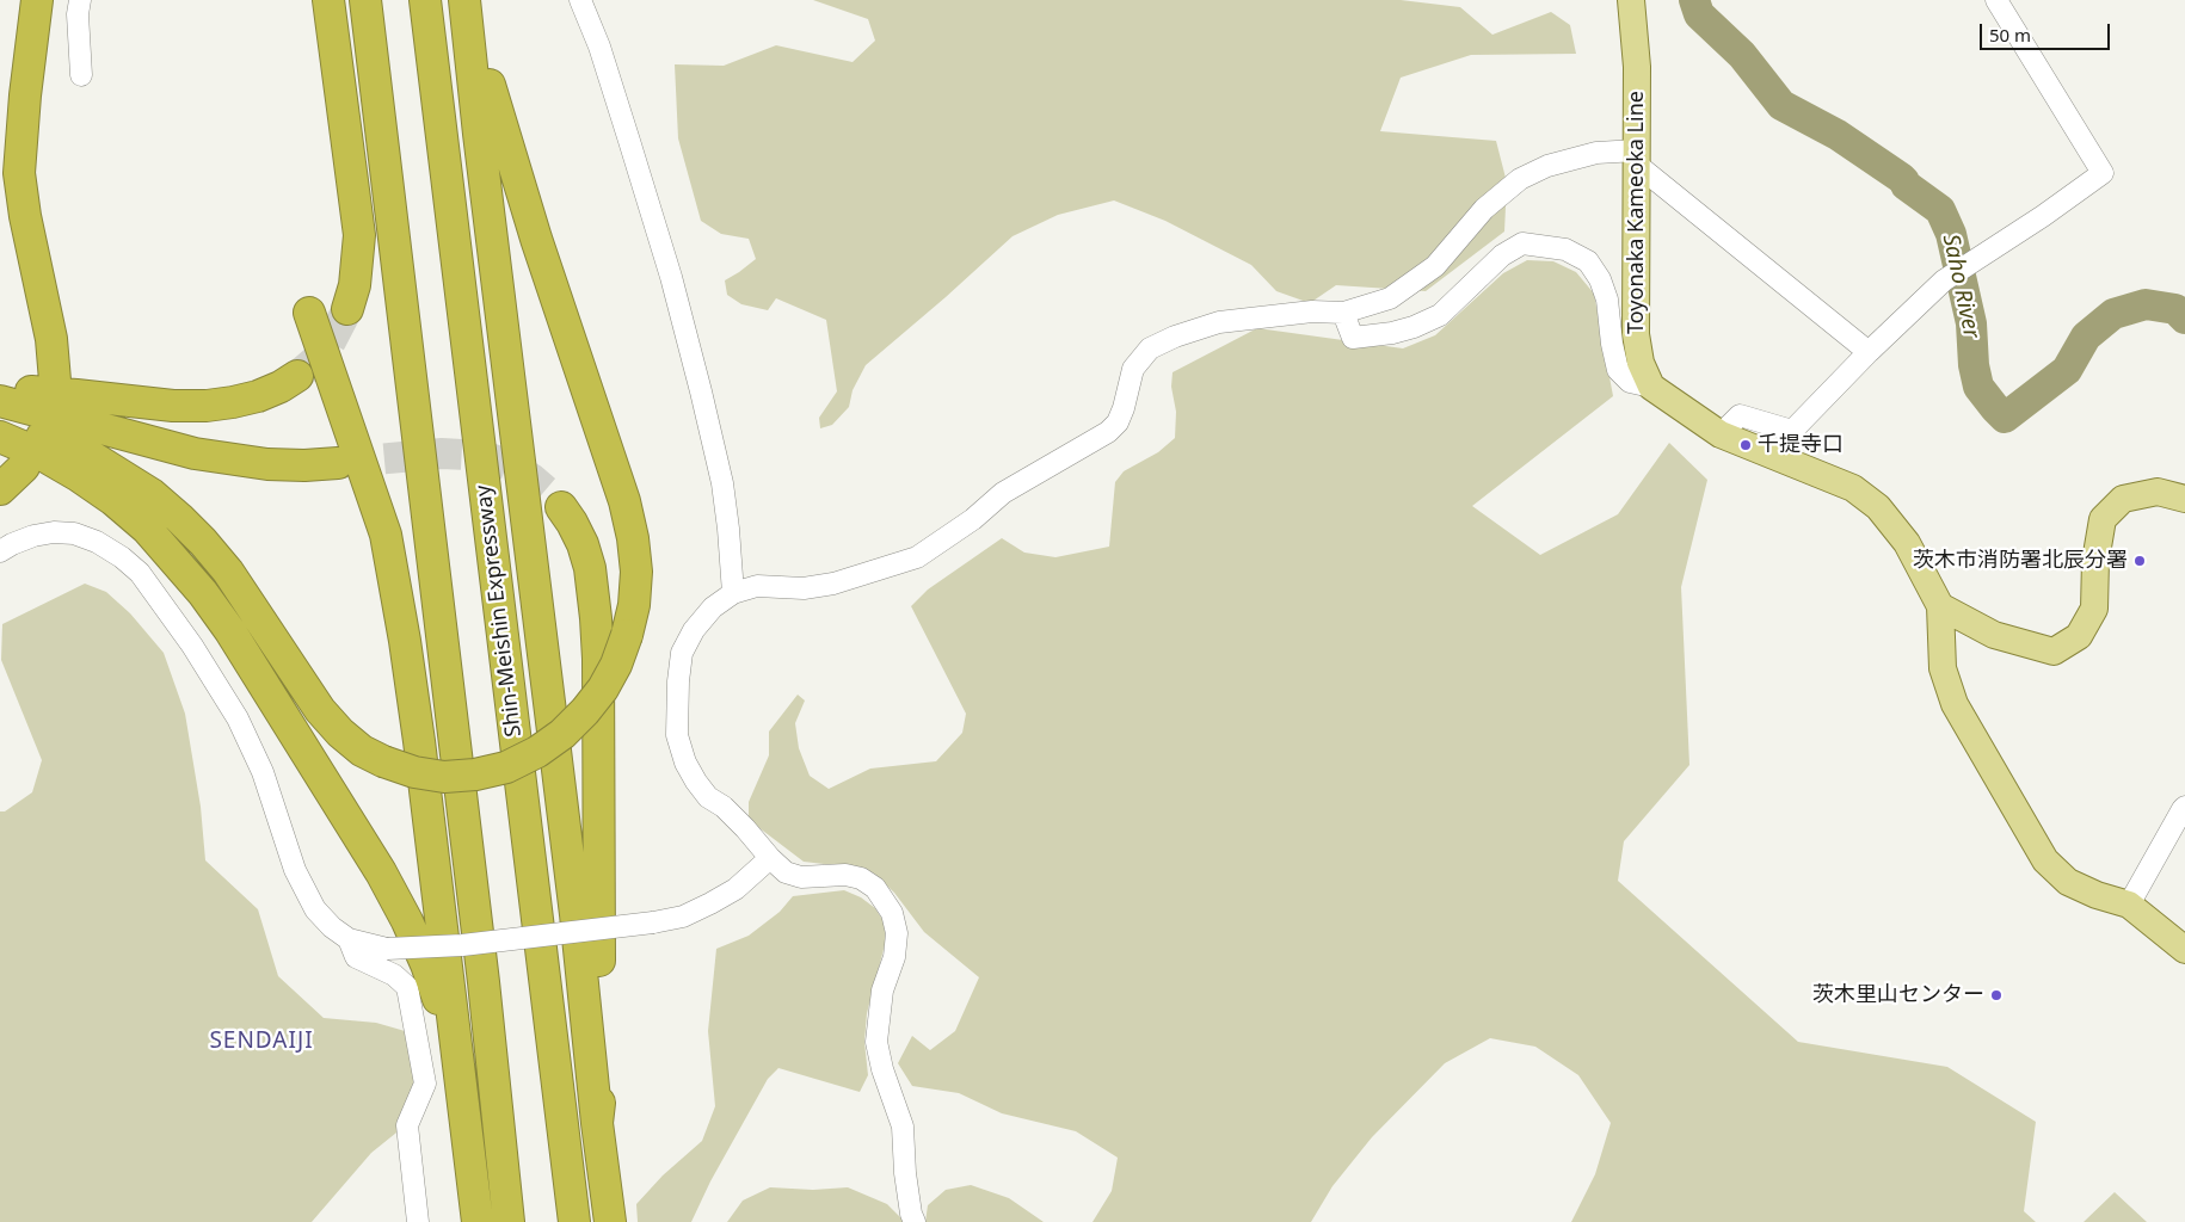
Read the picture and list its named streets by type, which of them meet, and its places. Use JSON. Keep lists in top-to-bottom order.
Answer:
{
  "streets": {
    "highway": ["Shin-Meishin Expressway"],
    "main road": ["Toyonaka Kameoka Line"]
  },
  "districts": ["SENDAIJI"],
  "water": ["Saho River"],
  "places": ["千提寺口", "茨木市消防署北辰分署", "茨木里山センター"],
  "scale_bar": "50 m"
}
